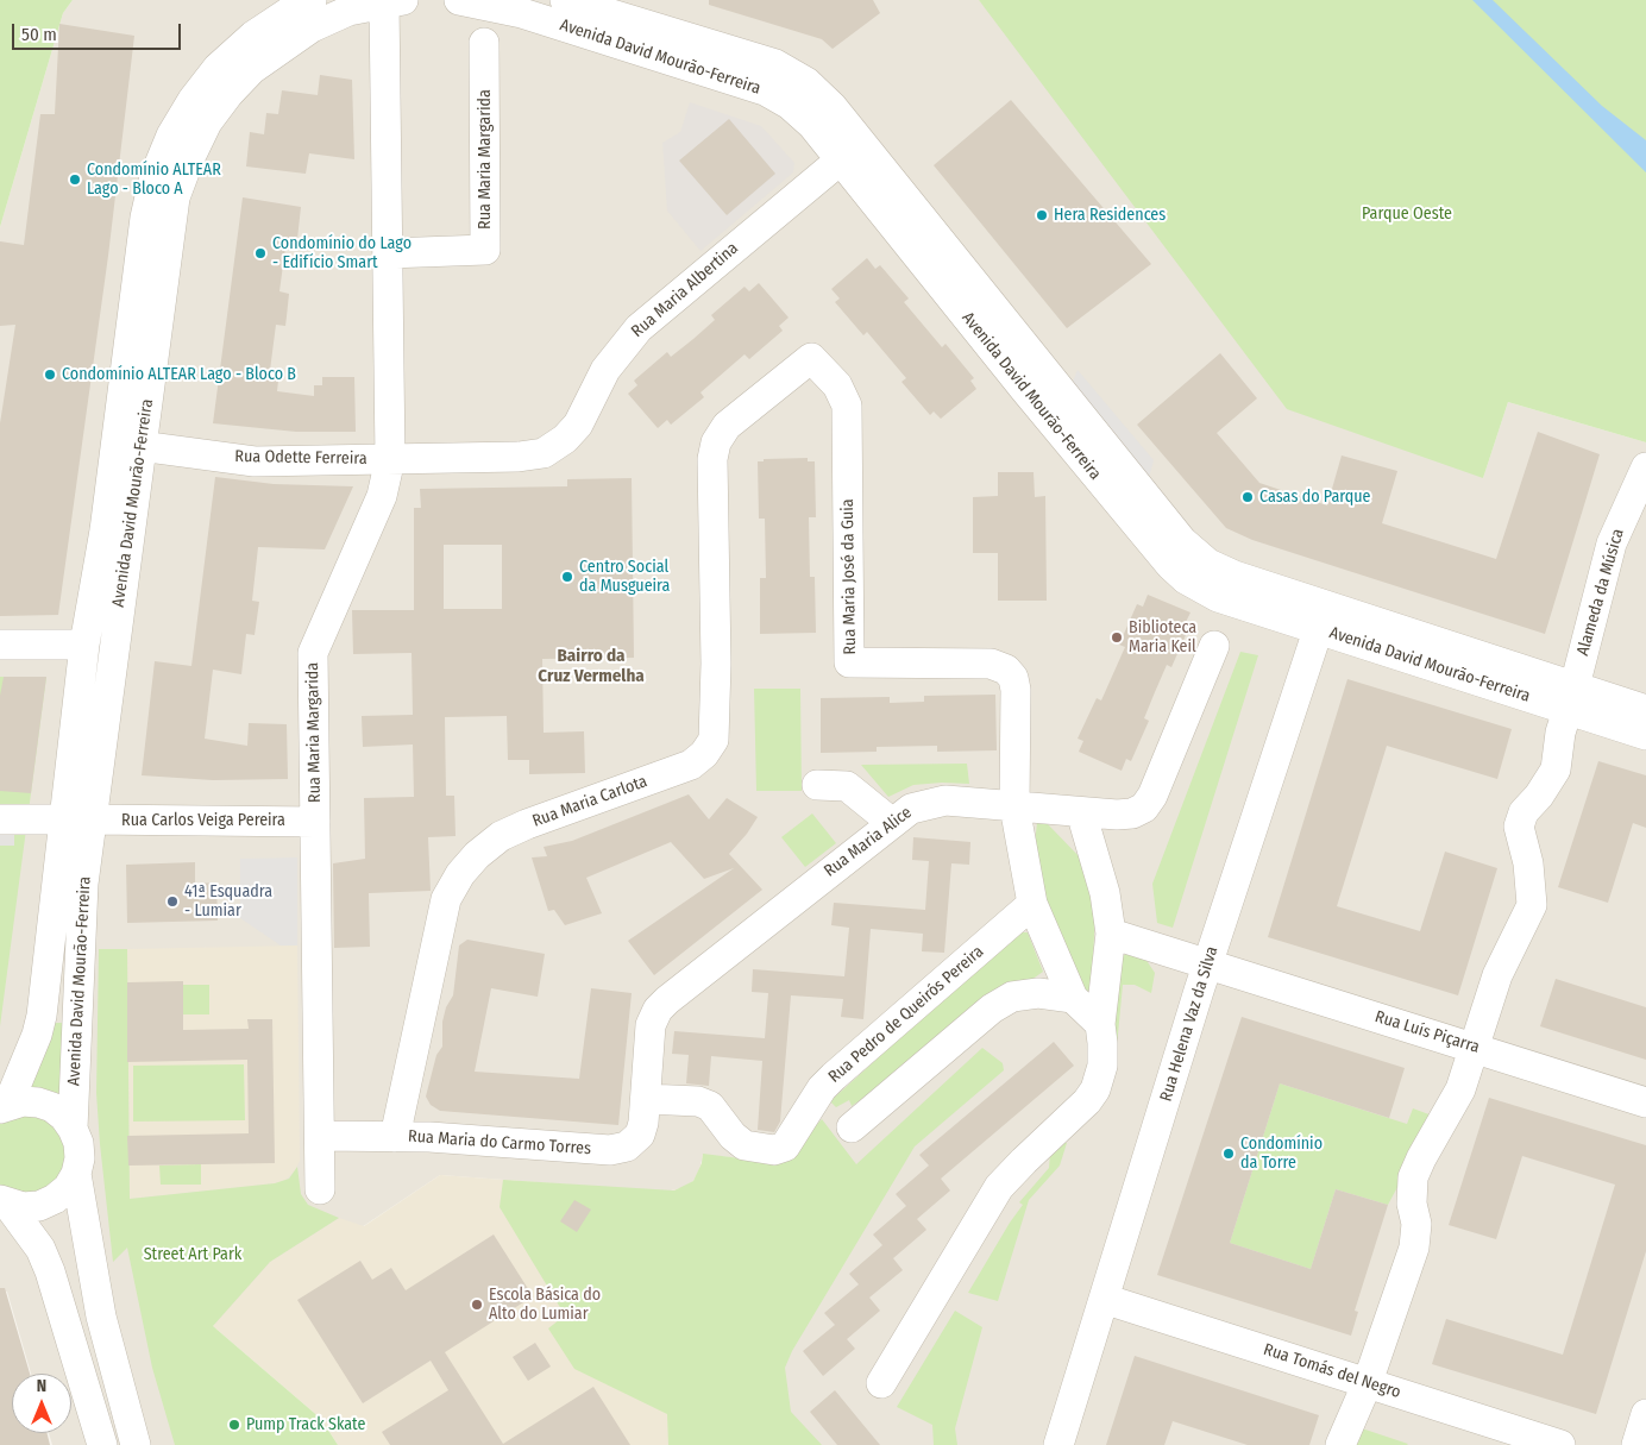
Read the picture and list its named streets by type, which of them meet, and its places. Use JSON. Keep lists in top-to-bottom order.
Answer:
{
  "streets": {
    "street": [
      "Avenida David Mourão-Ferreira",
      "Rua Maria Margarida",
      "Rua Maria Albertina",
      "Rua Odette Ferreira",
      "Rua Maria José da Guia",
      "Alameda da Música",
      "Rua Maria Carlota",
      "Rua Carlos Veiga Pereira",
      "Rua Maria Alice",
      "Rua Pedro de Queirós Pereira",
      "Rua Helena Vaz da Silva",
      "Rua Luís Piçarra",
      "Rua Maria do Carmo Torres",
      "Rua Tomás del Negro"
    ]
  },
  "crossings": [
    ["Avenida David Mourão-Ferreira", "Rua Maria Margarida"],
    ["Avenida David Mourão-Ferreira", "Rua Maria Albertina"],
    ["Avenida David Mourão-Ferreira", "Rua Odette Ferreira"],
    ["Avenida David Mourão-Ferreira", "Alameda da Música"],
    ["Avenida David Mourão-Ferreira", "Rua Carlos Veiga Pereira"],
    ["Avenida David Mourão-Ferreira", "Rua Helena Vaz da Silva"],
    ["Rua Maria Margarida", "Rua Maria Albertina"],
    ["Rua Maria Margarida", "Rua Odette Ferreira"],
    ["Rua Maria Margarida", "Rua Carlos Veiga Pereira"],
    ["Rua Maria Margarida", "Rua Maria do Carmo Torres"],
    ["Rua Maria Albertina", "Rua Odette Ferreira"],
    ["Rua Maria José da Guia", "Rua Maria Carlota"],
    ["Rua Maria José da Guia", "Rua Maria Alice"],
    ["Rua Maria José da Guia", "Rua Pedro de Queirós Pereira"],
    ["Alameda da Música", "Rua Luís Piçarra"],
    ["Alameda da Música", "Rua Tomás del Negro"],
    ["Rua Maria Carlota", "Rua Maria do Carmo Torres"],
    ["Rua Maria Alice", "Rua Pedro de Queirós Pereira"],
    ["Rua Maria Alice", "Rua Maria do Carmo Torres"],
    ["Rua Pedro de Queirós Pereira", "Rua Maria do Carmo Torres"],
    ["Rua Helena Vaz da Silva", "Rua Luís Piçarra"],
    ["Rua Helena Vaz da Silva", "Rua Tomás del Negro"]
  ],
  "districts": ["Bairro da Cruz Vermelha"],
  "parks": ["Parque Oeste", "Street Art Park"],
  "places": [
    "Condomínio ALTEAR Lago - Bloco A",
    "Hera Residences",
    "Condomínio do Lago - Edifício Smart",
    "Condomínio ALTEAR Lago - Bloco B",
    "Casas do Parque",
    "Centro Social da Musgueira",
    "Biblioteca Maria Keil",
    "41ª Esquadra - Lumiar",
    "Condomínio da Torre",
    "Escola Básica do Alto do Lumiar",
    "Pump Track Skate"
  ],
  "scale_bar": "50 m",
  "north": "top"
}
